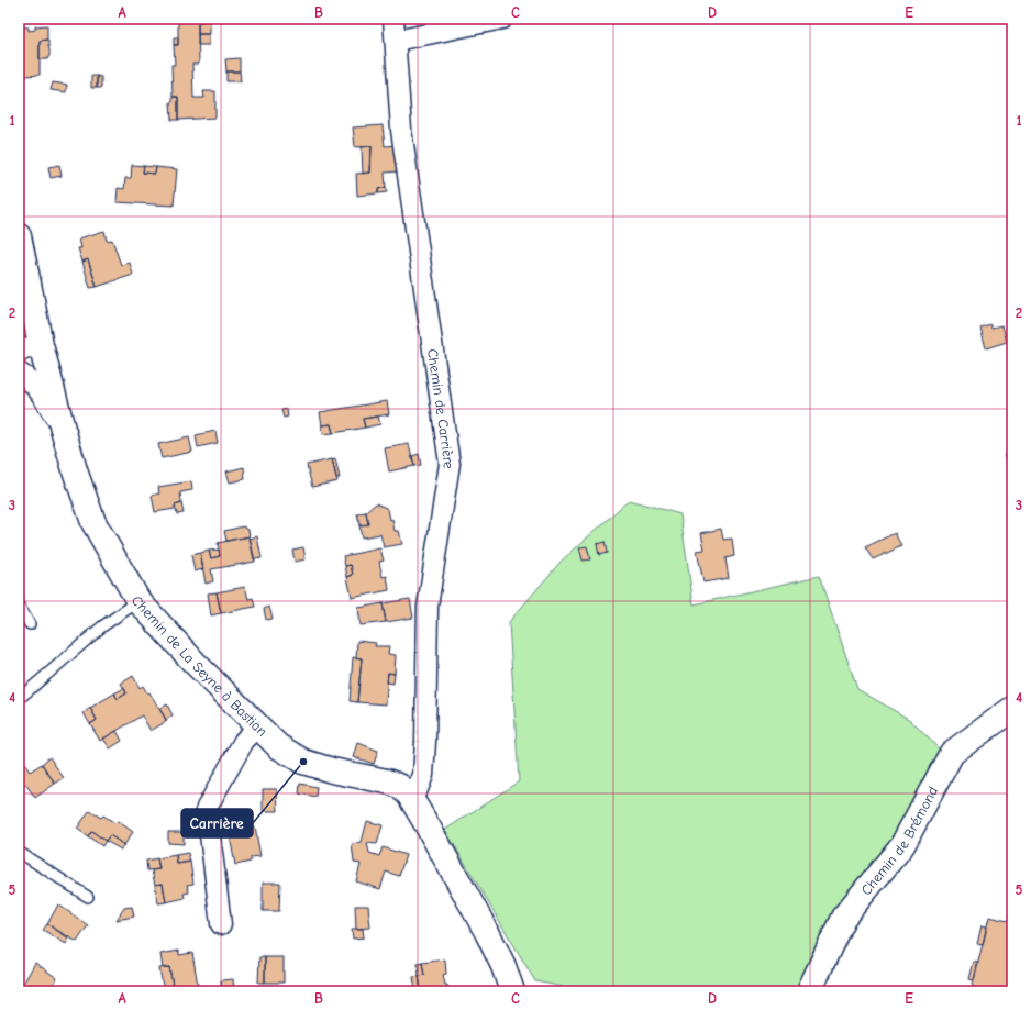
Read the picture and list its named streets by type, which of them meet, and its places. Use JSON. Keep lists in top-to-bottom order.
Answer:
{
  "streets": {
    "street": ["Chemin de Carrière", "Chemin de La Seyne à Bastian", "Chemin de Brémond"]
  },
  "crossings": [
    ["Chemin de Carrière", "Chemin de La Seyne à Bastian"]
  ],
  "places": ["Carrière"],
  "grid": {
    "columns": [
      "A",
      "B",
      "C",
      "D",
      "E"
    ],
    "rows": [
      "1",
      "2",
      "3",
      "4",
      "5"
    ]
  }
}
